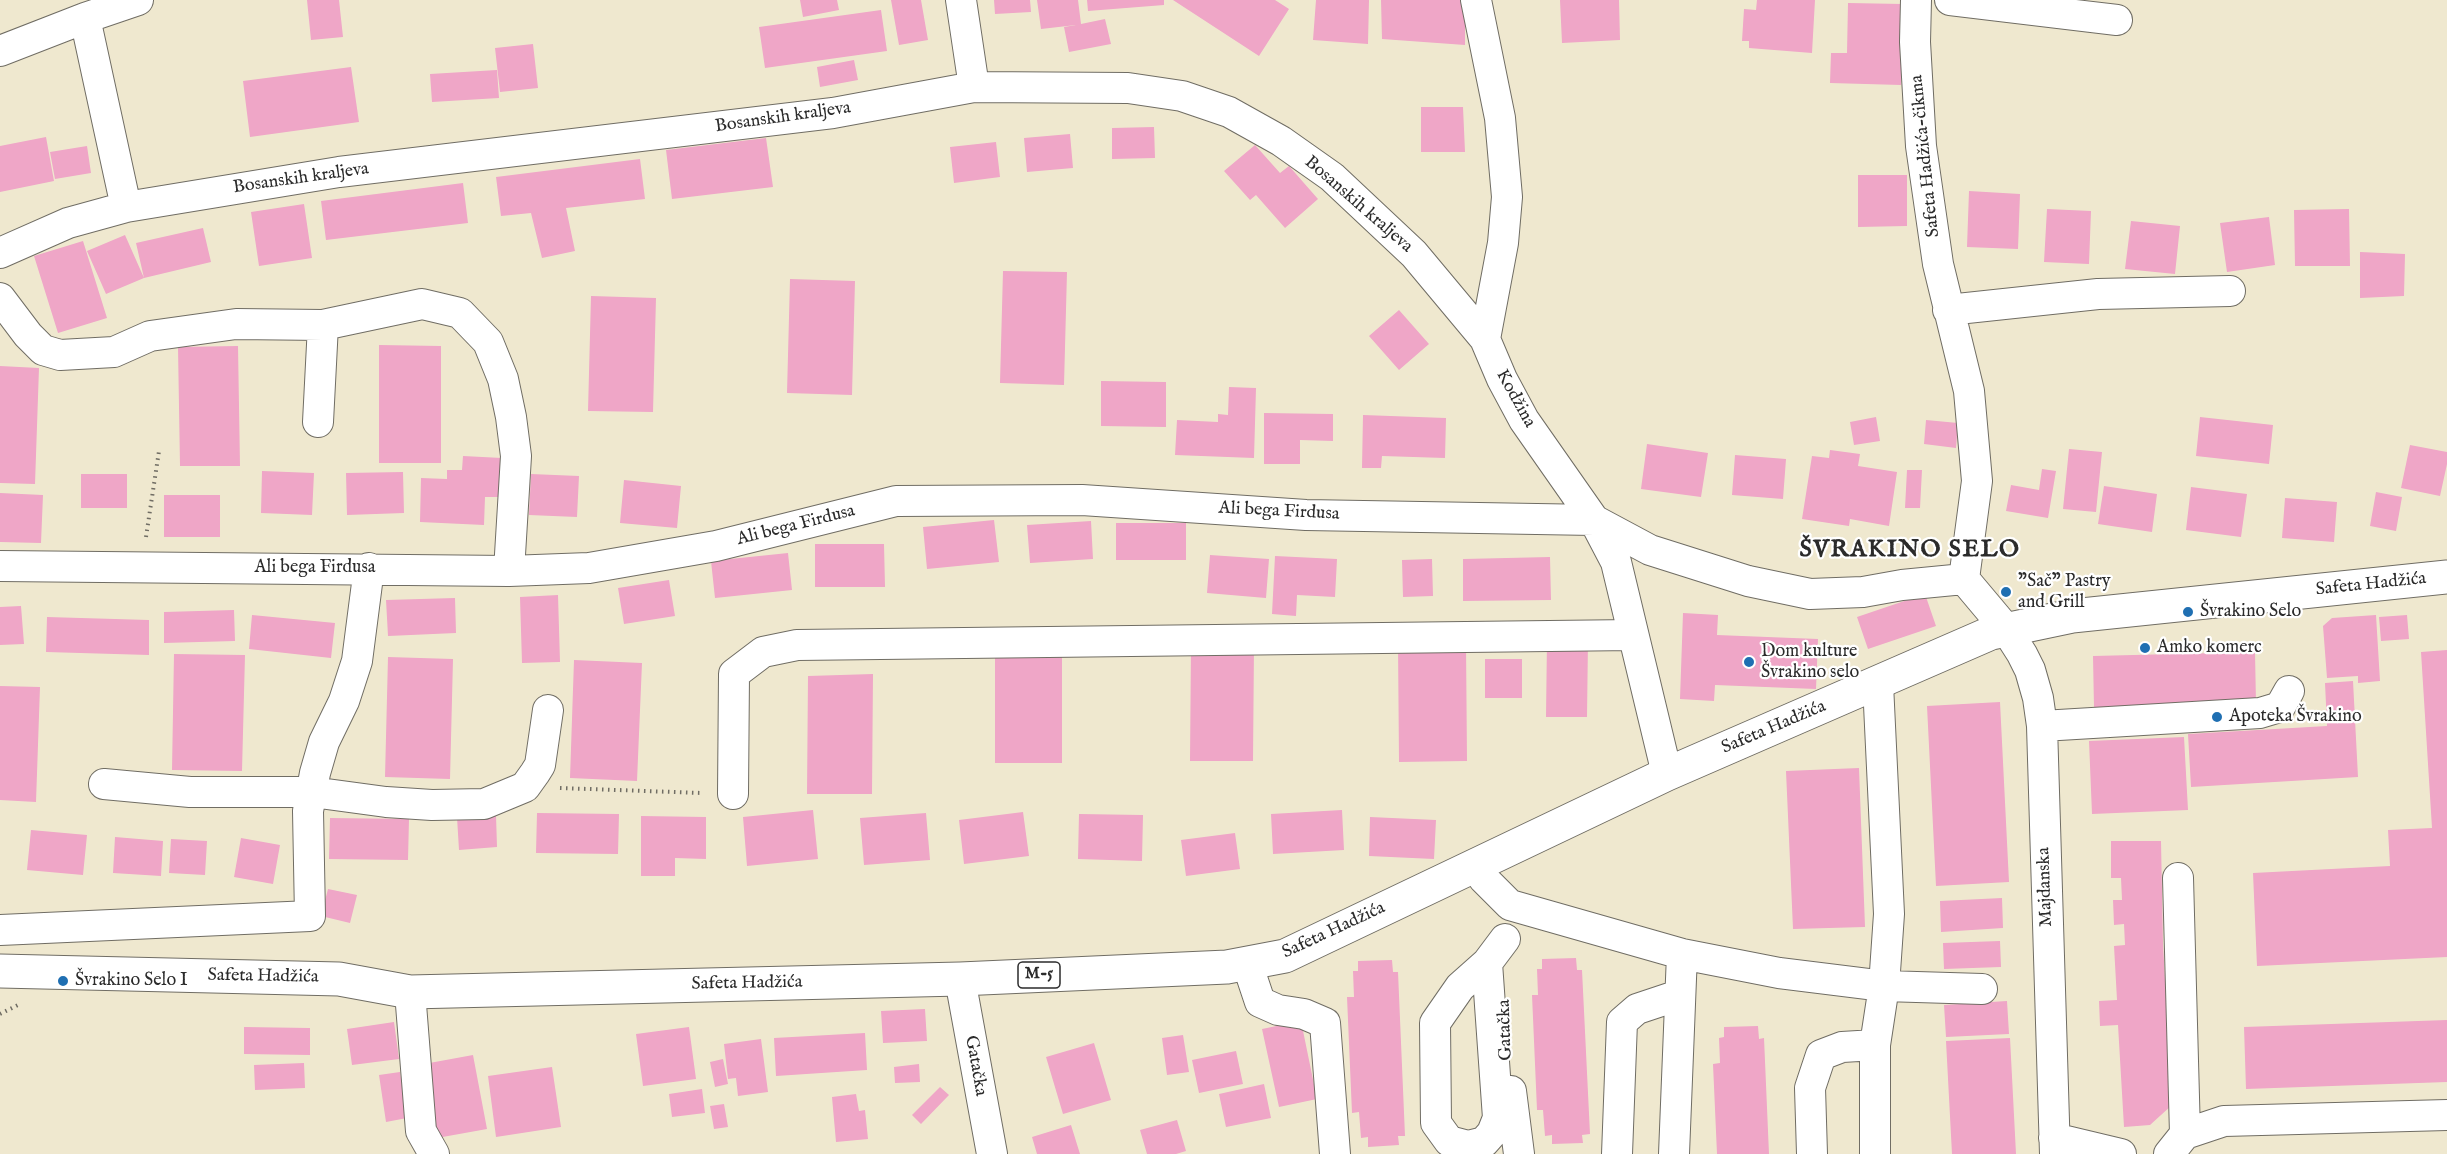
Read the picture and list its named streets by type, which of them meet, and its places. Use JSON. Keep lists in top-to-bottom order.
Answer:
{
  "streets": {
    "main road": ["Safeta Hadžića", "M-5"],
    "street": [
      "Bosanskih kraljeva",
      "Safeta Hadžića-čikma",
      "Kodžina",
      "Ali bega Firdusa",
      "Majdanska",
      "Gatačka"
    ]
  },
  "crossings": [
    ["Bosanskih kraljeva", "Kodžina"],
    ["Kodžina", "Ali bega Firdusa"],
    ["Kodžina", "Safeta Hadžića"],
    ["Safeta Hadžića", "Majdanska"],
    ["Safeta Hadžića", "Gatačka"]
  ],
  "districts": ["ŠVRAKINO SELO"],
  "places": [
    "\"Sač\" Pastry and Grill",
    "Švrakino Selo",
    "Amko komerc",
    "Dom kulture Švrakino selo",
    "Apoteka Švrakino",
    "Švrakino Selo I"
  ]
}
